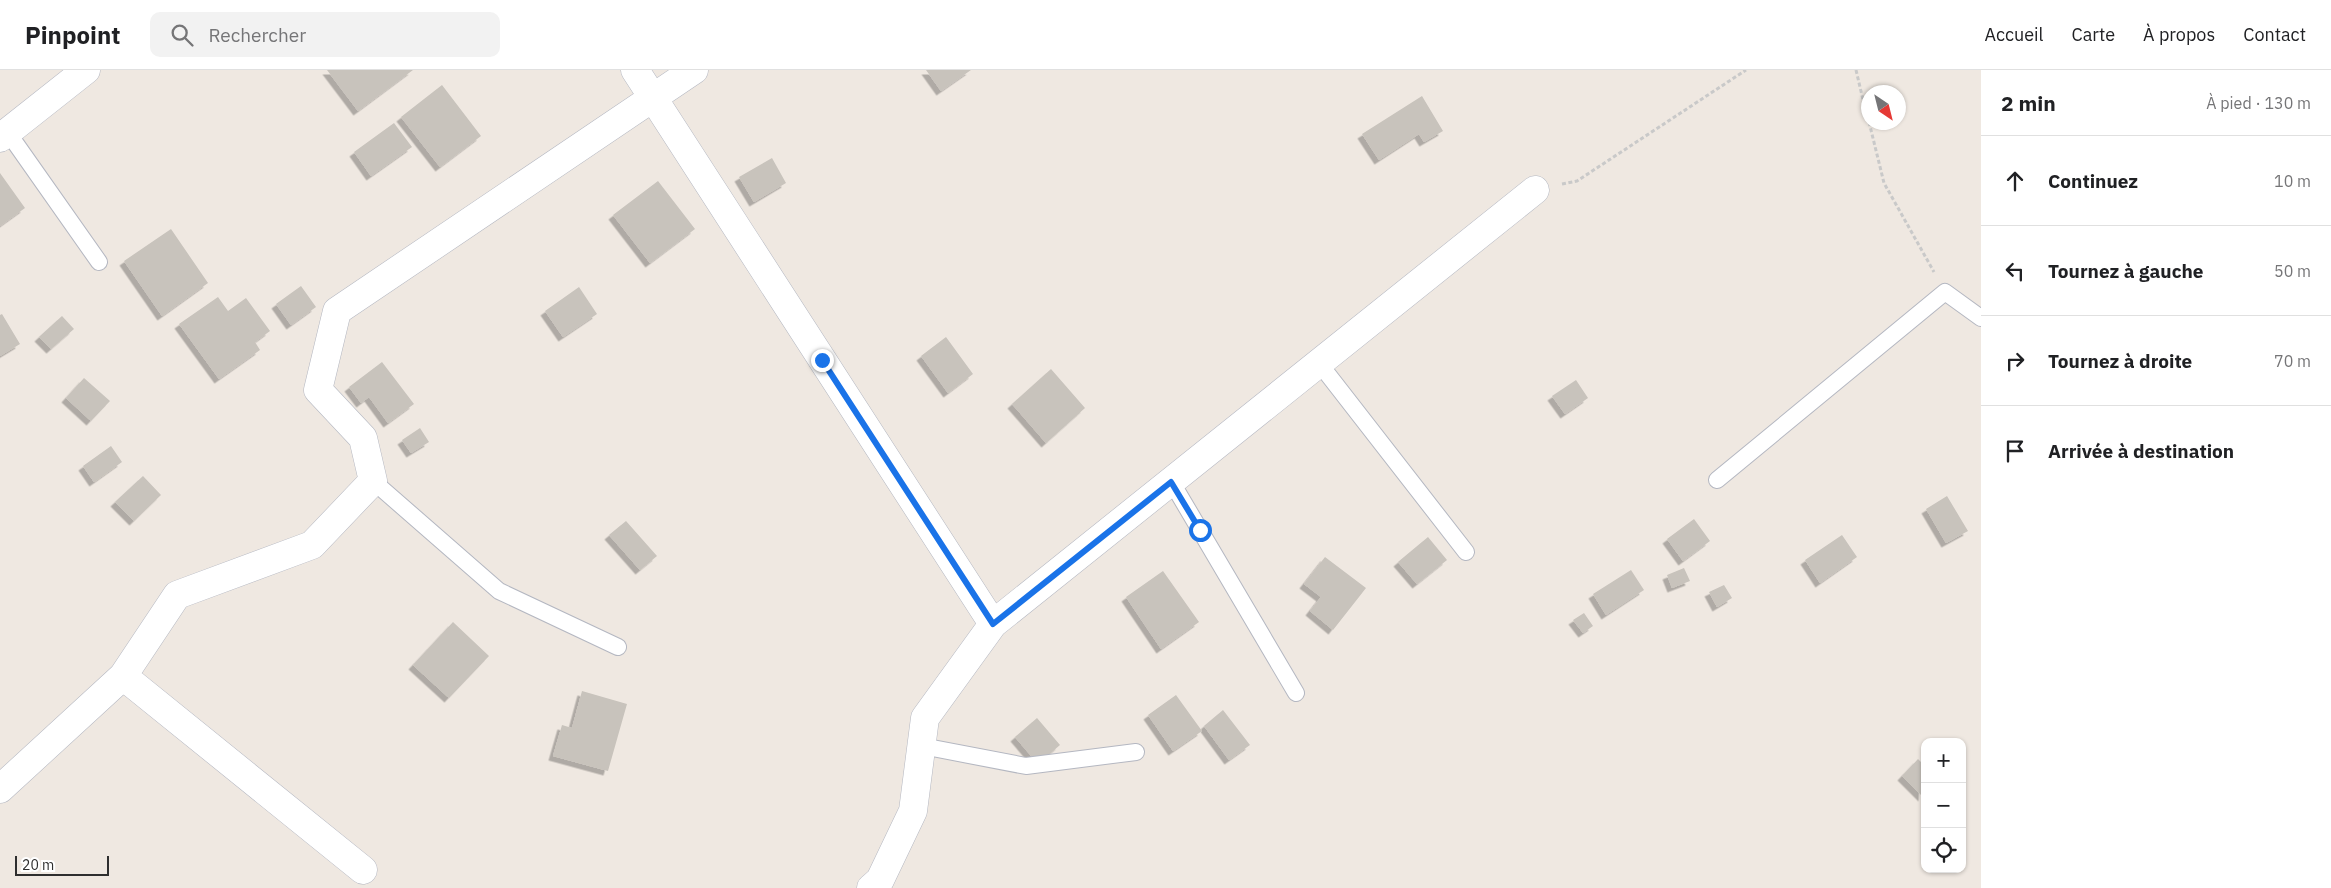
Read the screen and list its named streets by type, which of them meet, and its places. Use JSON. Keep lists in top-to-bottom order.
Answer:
{
  "scale_bar": "20 m",
  "north": "bottom right",
  "page": {
    "header": "Pinpoint",
    "search": "Rechercher",
    "nav": [
      "Accueil",
      "Carte",
      "À propos",
      "Contact"
    ],
    "heading": ["2 min", "À pied · 130 m"],
    "list": [
      ["Continuez", "10 m"],
      ["Tournez à gauche", "50 m"],
      ["Tournez à droite", "70 m"],
      "Arrivée à destination"
    ],
    "map_buttons": ["+", "−"],
    "scale": "20 m"
  }
}
